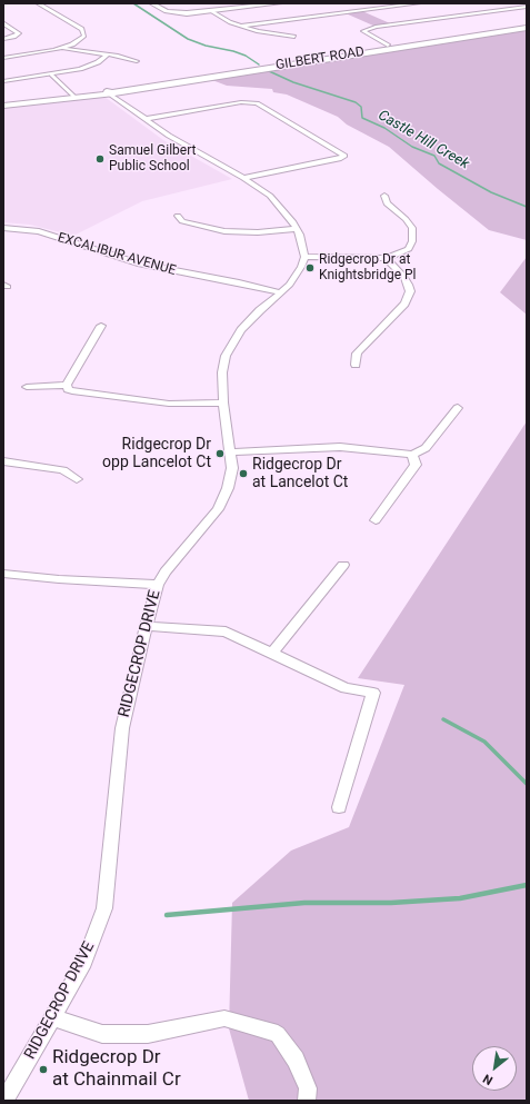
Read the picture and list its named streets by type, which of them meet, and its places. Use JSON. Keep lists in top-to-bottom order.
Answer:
{
  "streets": {
    "main road": ["GILBERT ROAD"],
    "street": ["EXCALIBUR AVENUE", "RIDGECROP DRIVE"]
  },
  "crossings": [
    ["EXCALIBUR AVENUE", "RIDGECROP DRIVE"]
  ],
  "water": ["Castle Hill Creek"],
  "places": [
    "Samuel Gilbert Public School",
    "Ridgecrop Dr at Knightsbridge Pl",
    "Ridgecrop Dr opp Lancelot Ct",
    "Ridgecrop Dr at Lancelot Ct",
    "Ridgecrop Dr at Chainmail Cr"
  ],
  "north": "bottom left"
}
